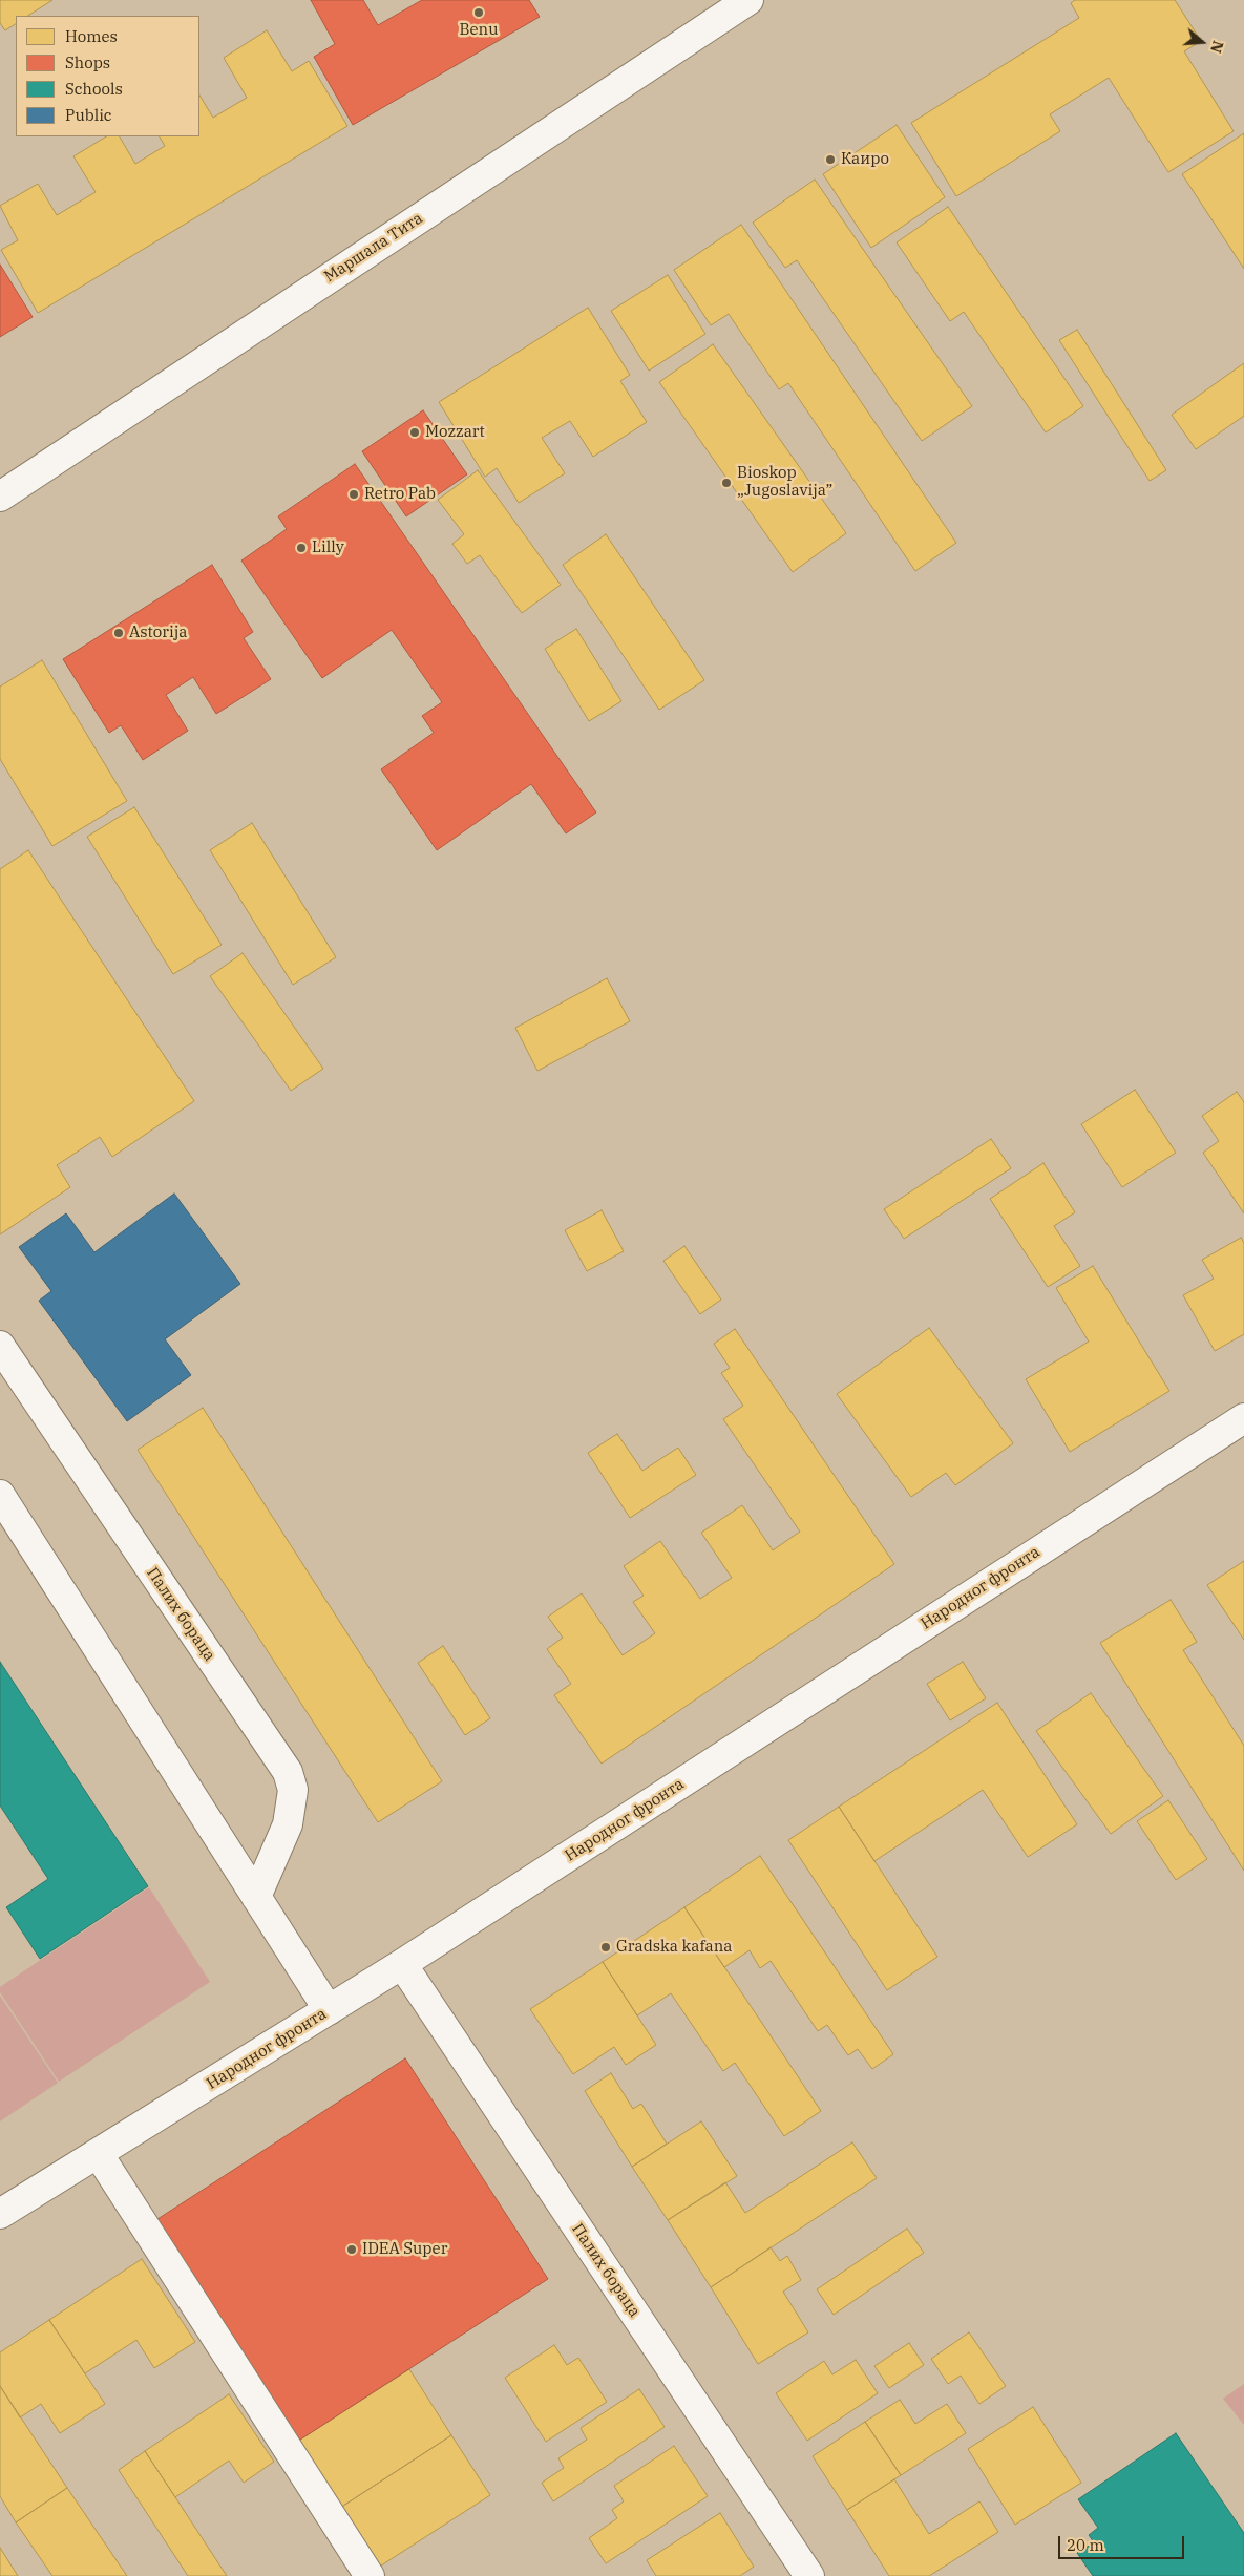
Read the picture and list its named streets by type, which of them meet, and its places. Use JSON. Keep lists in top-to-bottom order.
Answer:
{
  "streets": {
    "street": ["Маршала Тита", "Народног фронта", "Палих бораца"]
  },
  "crossings": [
    ["Народног фронта", "Палих бораца"]
  ],
  "places": [
    "Benu",
    "Каиро",
    "Mozzart",
    "Bioskop „Jugoslavija”",
    "Retro Pab",
    "Lilly",
    "Astorija",
    "Gradska kafana",
    "IDEA Super"
  ],
  "legend": [
    "Homes",
    "Shops",
    "Schools",
    "Public"
  ],
  "scale_bar": "20 m",
  "north": "right"
}
